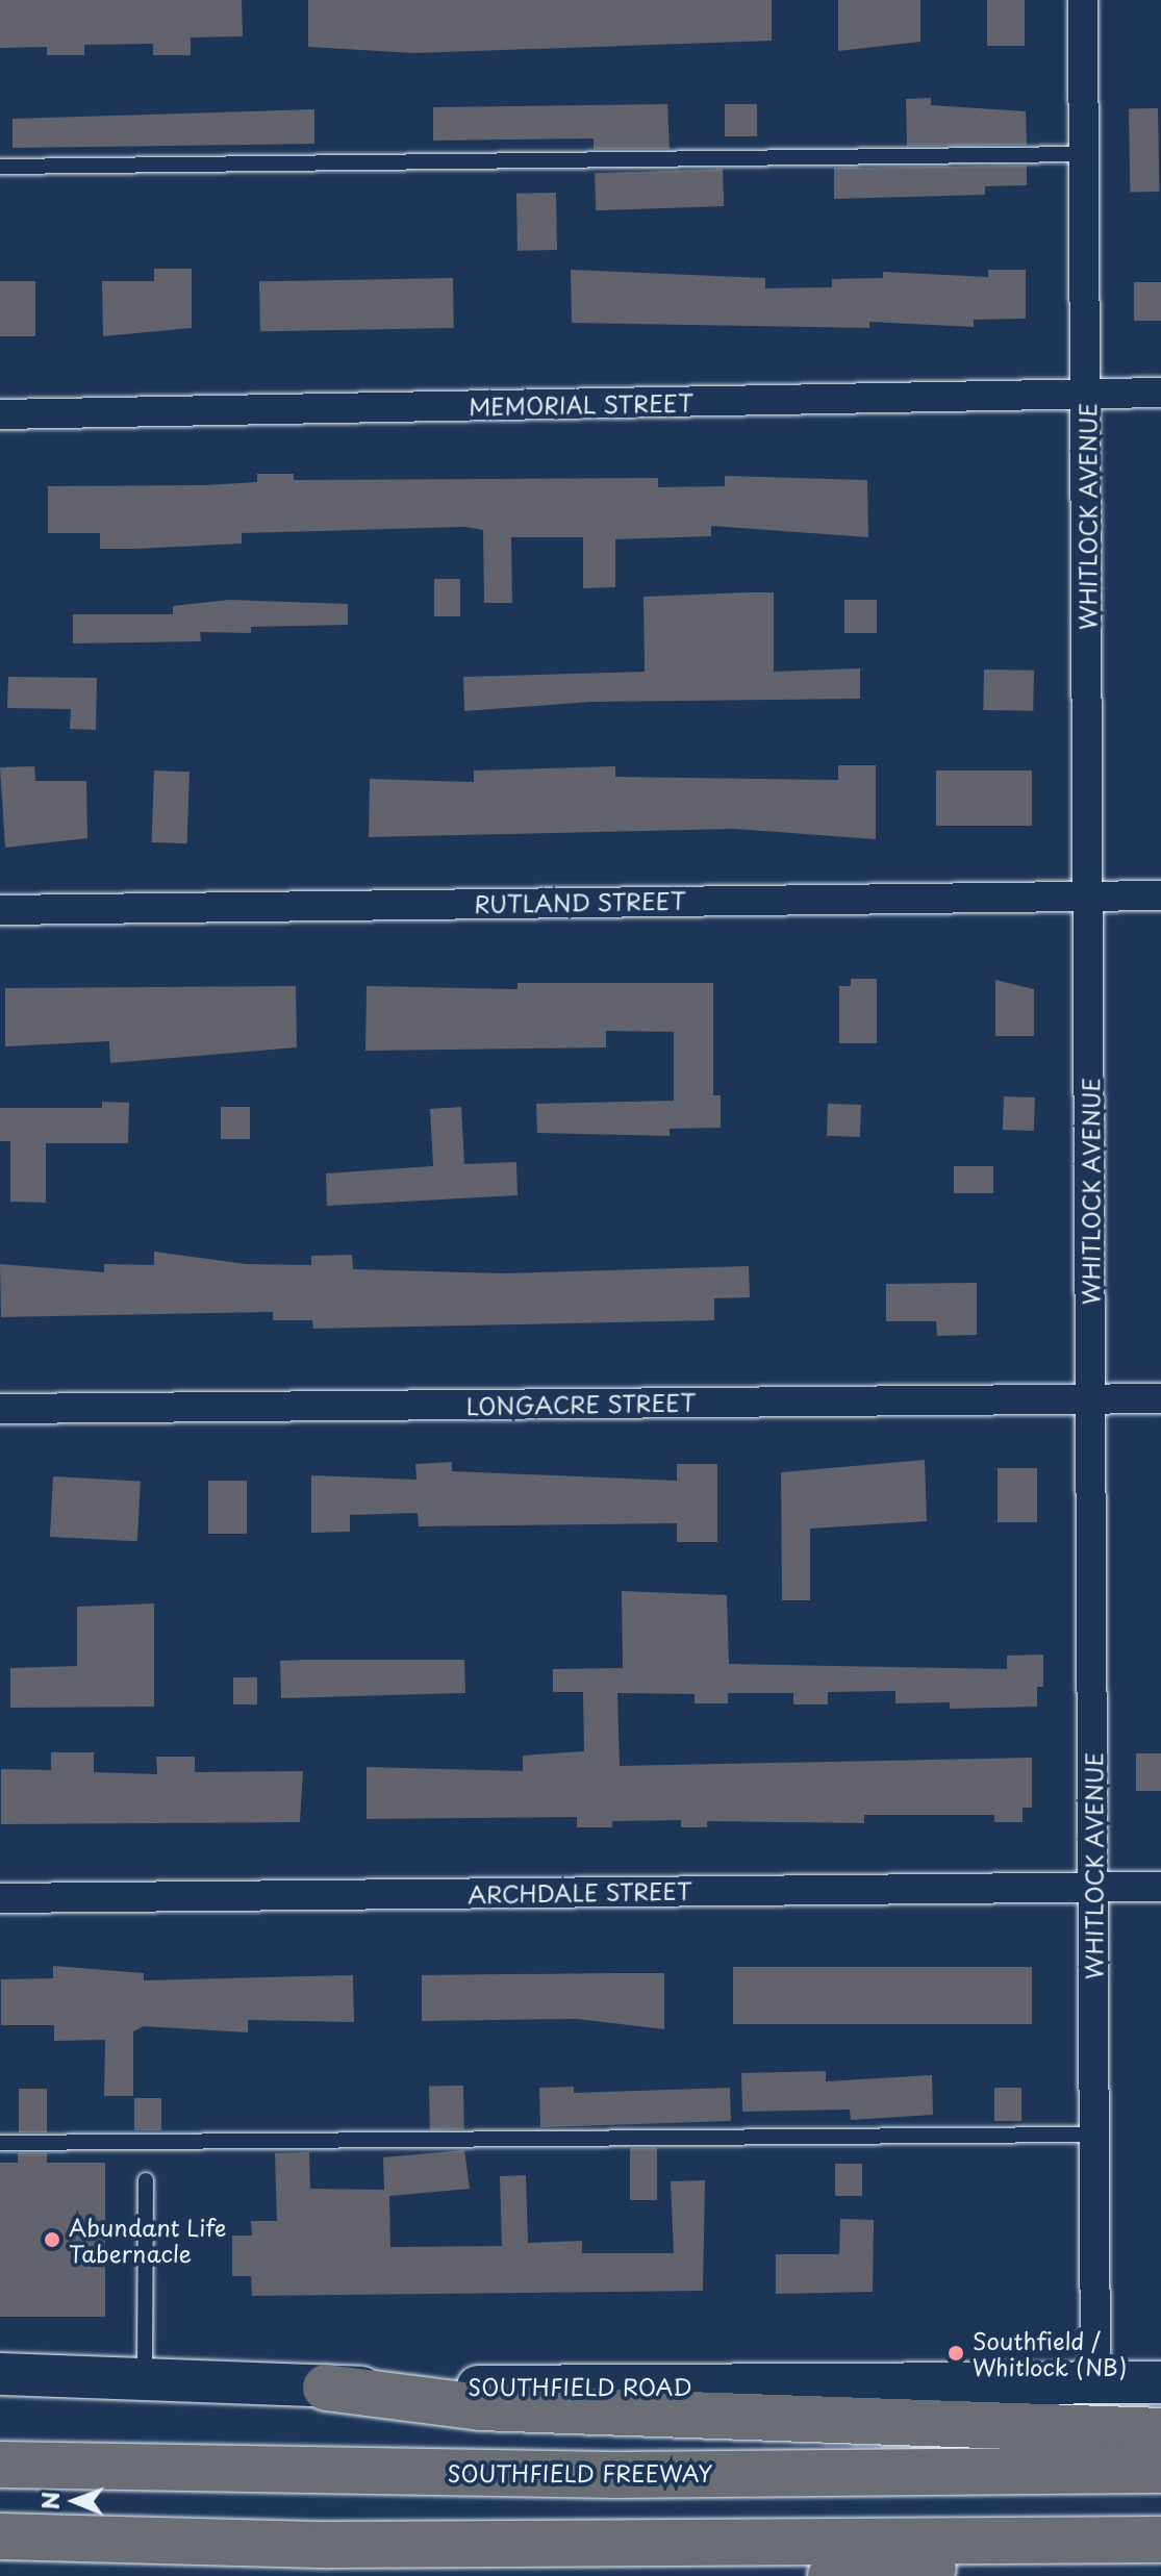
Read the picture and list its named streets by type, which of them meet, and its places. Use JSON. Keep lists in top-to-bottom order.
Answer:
{
  "streets": {
    "highway": ["SOUTHFIELD FREEWAY"],
    "main road": ["SOUTHFIELD ROAD"],
    "street": [
      "MEMORIAL STREET",
      "WHITLOCK AVENUE",
      "RUTLAND STREET",
      "LONGACRE STREET",
      "ARCHDALE STREET"
    ]
  },
  "crossings": [
    ["MEMORIAL STREET", "WHITLOCK AVENUE"],
    ["WHITLOCK AVENUE", "RUTLAND STREET"],
    ["WHITLOCK AVENUE", "LONGACRE STREET"],
    ["WHITLOCK AVENUE", "ARCHDALE STREET"],
    ["WHITLOCK AVENUE", "SOUTHFIELD ROAD"]
  ],
  "places": ["Abundant Life Tabernacle", "Southfield / Whitlock (NB)"],
  "north": "left"
}
